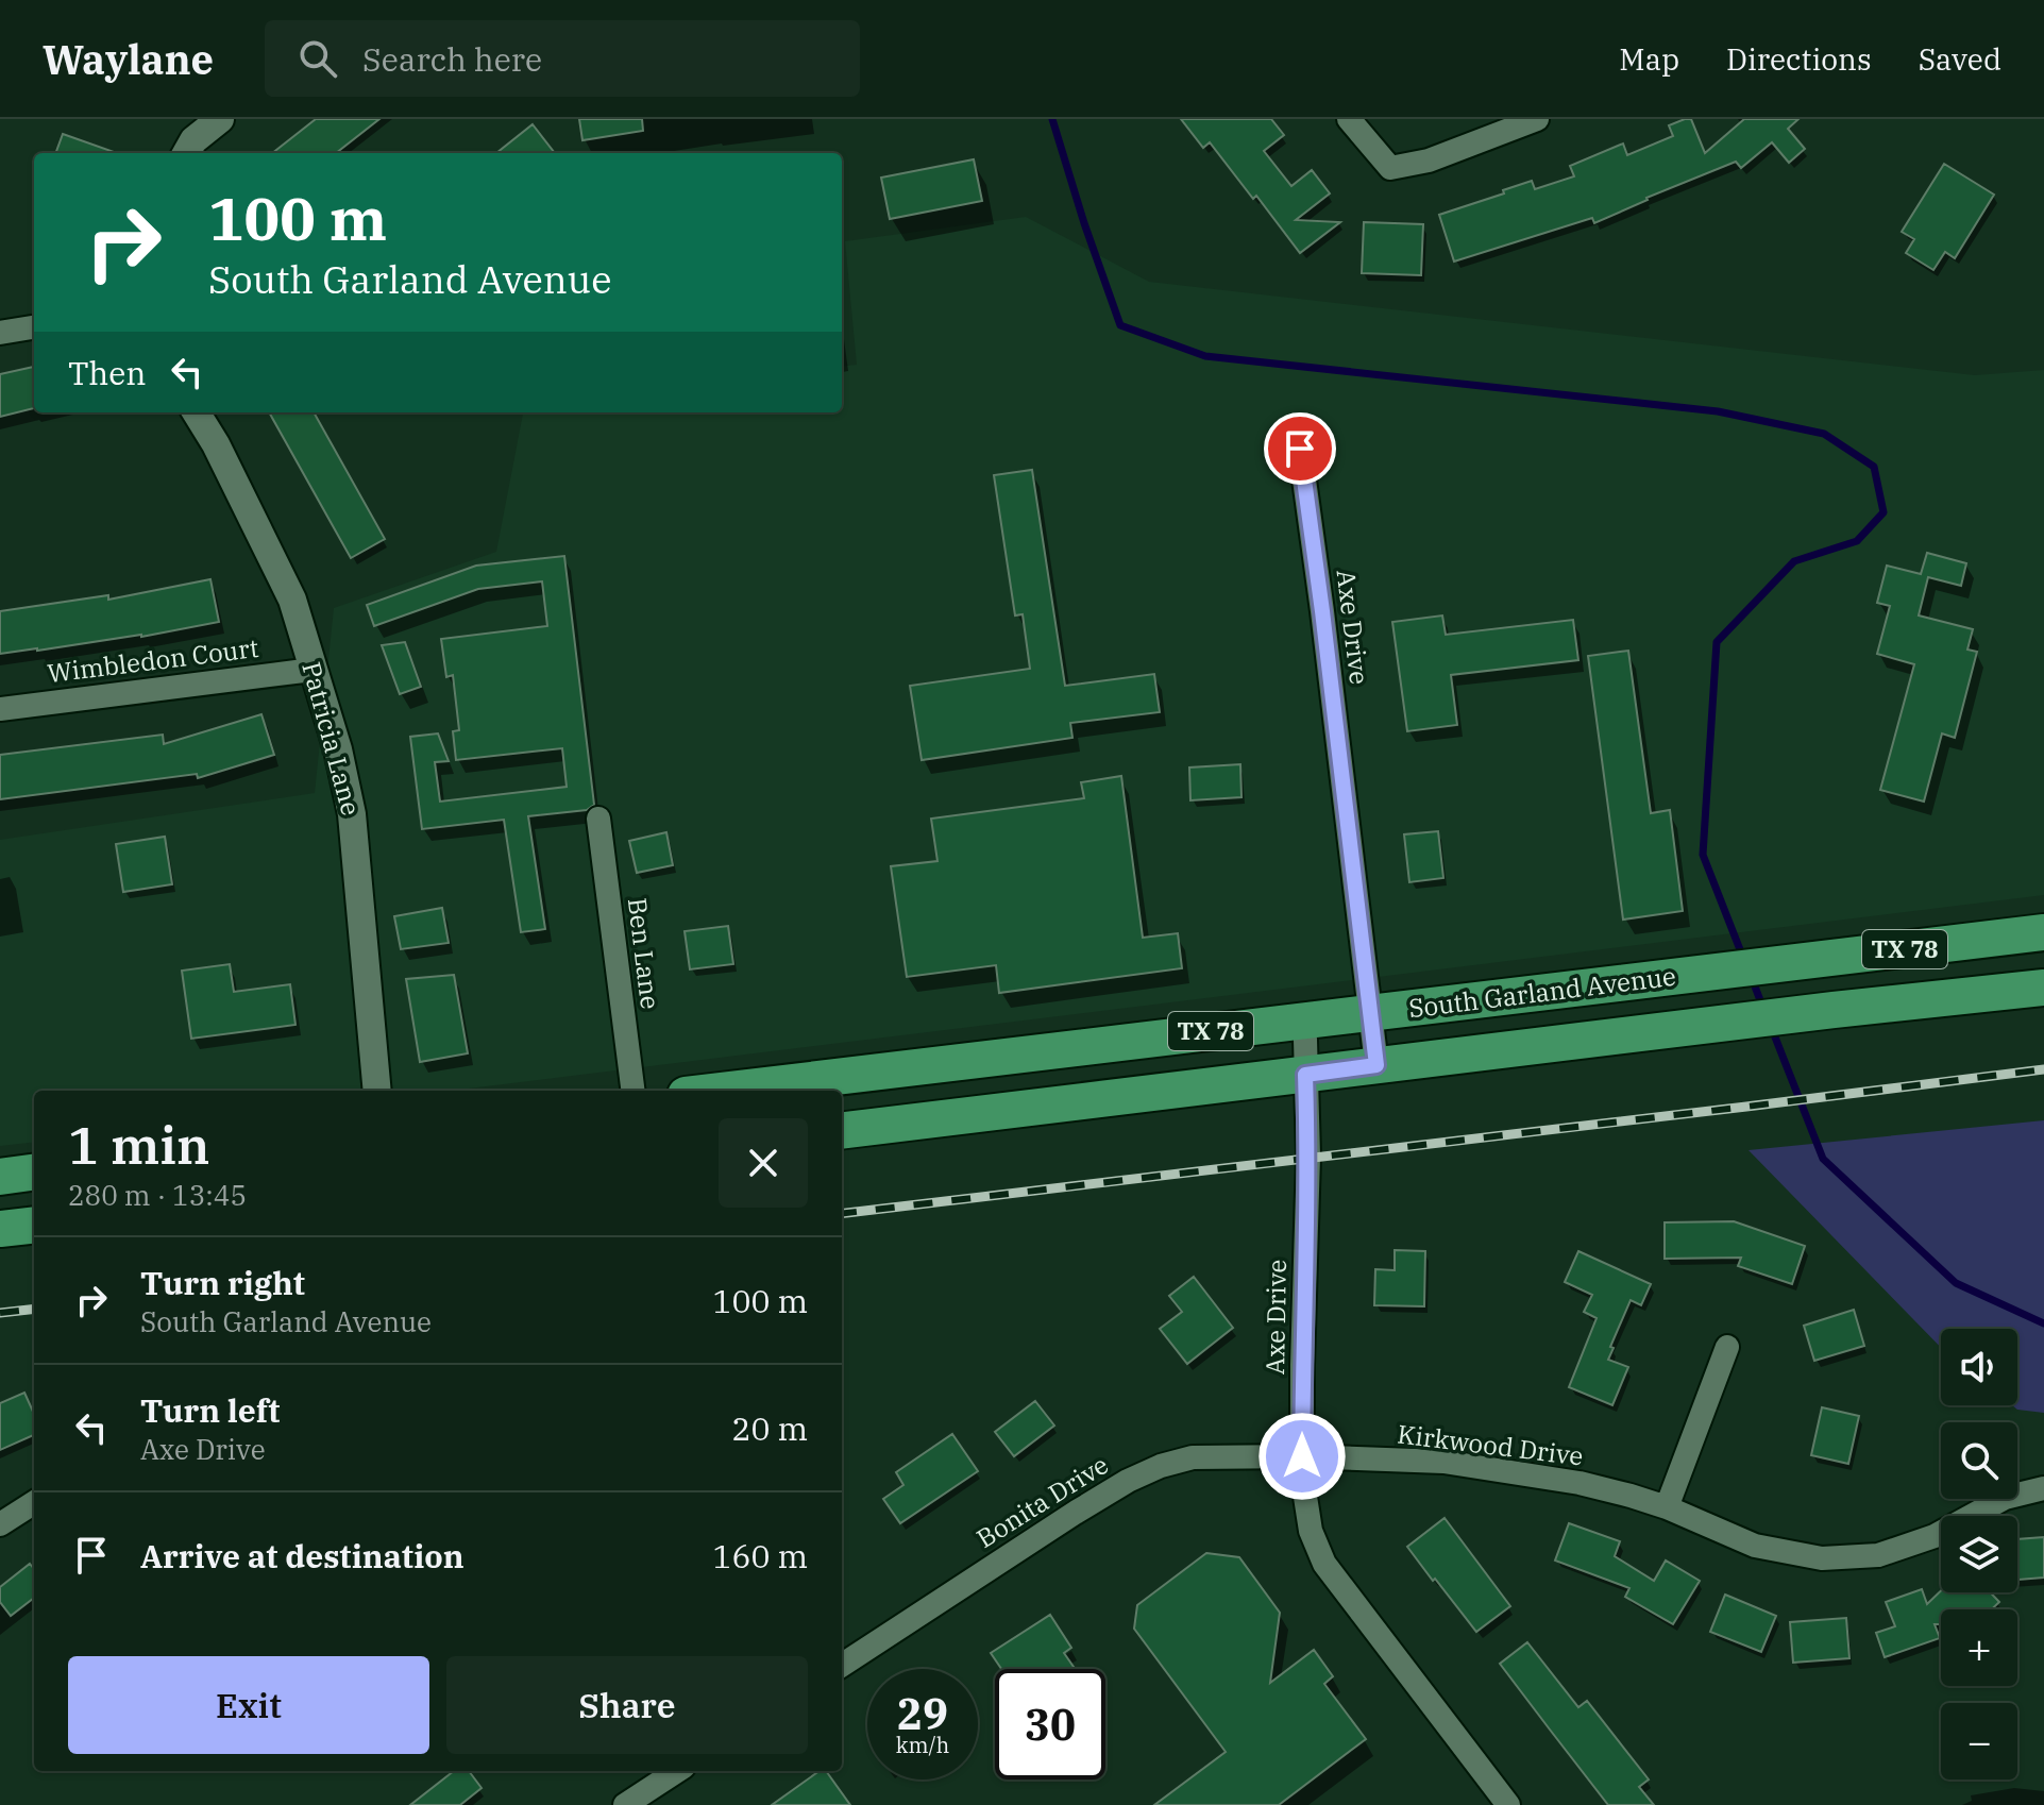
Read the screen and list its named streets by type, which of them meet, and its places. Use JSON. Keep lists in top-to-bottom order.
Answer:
{
  "streets": {
    "main road": ["TX 78", "South Garland Avenue"],
    "street": [
      "Axe Drive",
      "Wimbledon Court",
      "Patricia Lane",
      "Ben Lane",
      "Kirkwood Drive",
      "Bonita Drive"
    ]
  },
  "crossings": [
    ["Axe Drive", "South Garland Avenue"],
    ["Axe Drive", "Kirkwood Drive"],
    ["Axe Drive", "Bonita Drive"],
    ["Wimbledon Court", "Patricia Lane"],
    ["Kirkwood Drive", "Bonita Drive"]
  ],
  "page": {
    "header": "Waylane",
    "search": "Search here",
    "nav": ["Map", "Directions", "Saved"],
    "turn": ["100 m", "South Garland Avenue"],
    "then": "Then",
    "heading": ["1 min", "280 m · 13:45"],
    "list": [
      {
        "name": "Turn right",
        "note": "South Garland Avenue",
        "value": "100 m"
      },
      {
        "name": "Turn left",
        "note": "Axe Drive",
        "value": "20 m"
      },
      {
        "name": "Arrive at destination",
        "value": "160 m"
      }
    ],
    "map_buttons": ["+", "−"],
    "buttons": ["Exit", "Share"],
    "speed": "29 km/h",
    "limit": "30"
  }
}
